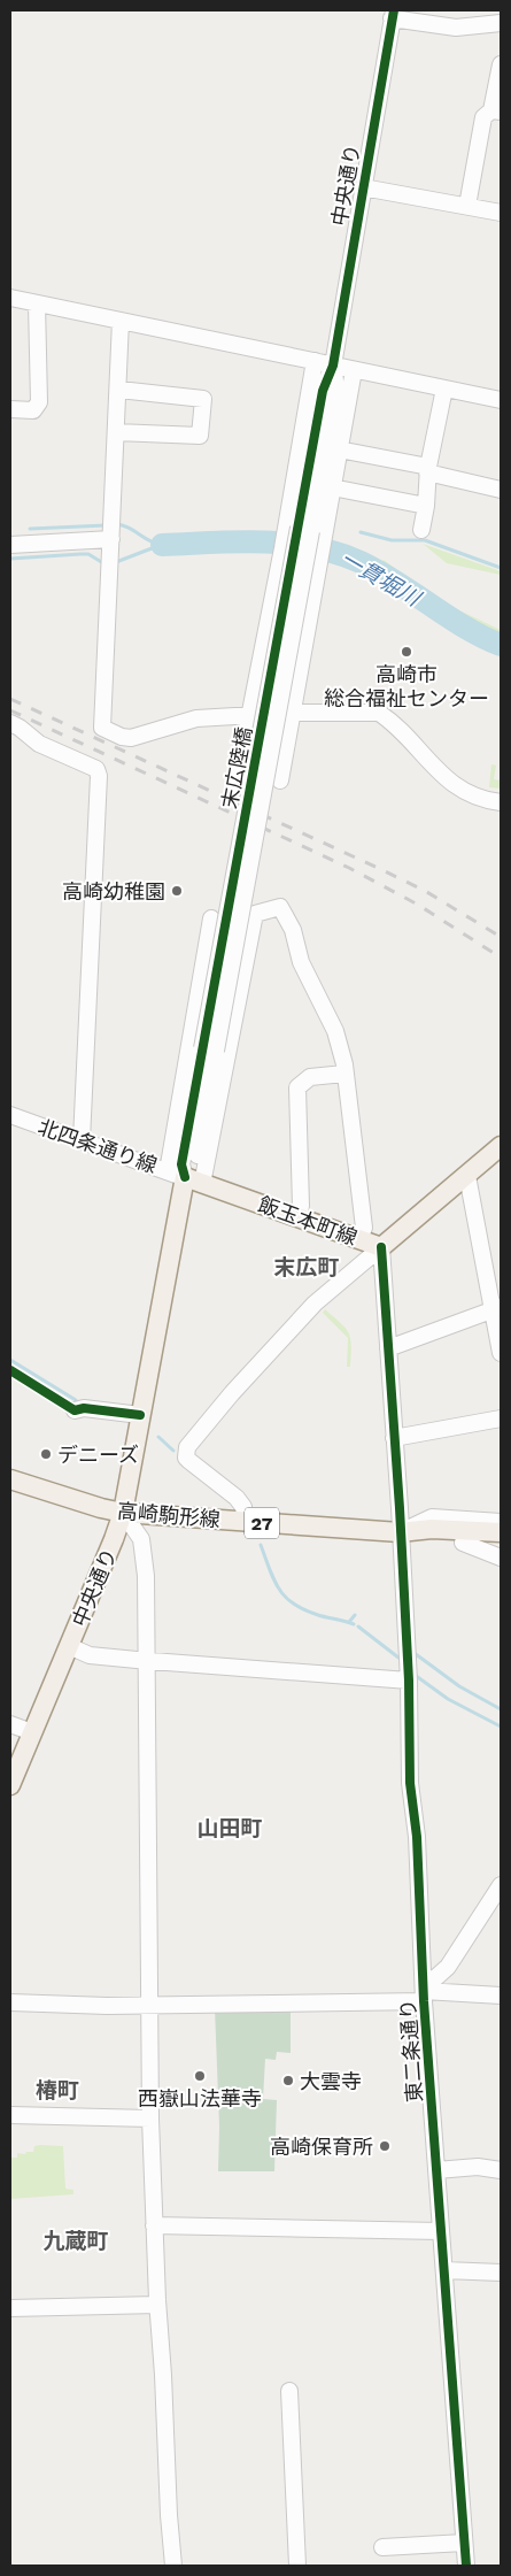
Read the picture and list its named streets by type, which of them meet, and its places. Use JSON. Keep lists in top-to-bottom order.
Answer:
{
  "streets": {
    "main road": [
      "中央通り",
      "飯玉本町線",
      "高崎駒形線",
      "27"
    ],
    "street": ["末広陸橋", "北四条通り線", "東二条通り"]
  },
  "crossings": [
    ["中央通り", "末広陸橋"],
    ["中央通り", "北四条通り線"],
    ["中央通り", "飯玉本町線"],
    ["中央通り", "高崎駒形線"],
    ["末広陸橋", "北四条通り線"],
    ["末広陸橋", "飯玉本町線"],
    ["北四条通り線", "飯玉本町線"],
    ["飯玉本町線", "東二条通り"],
    ["高崎駒形線", "東二条通り"]
  ],
  "districts": [
    "末広町",
    "山田町",
    "椿町",
    "九蔵町"
  ],
  "water": ["一貫堀川"],
  "places": [
    "高崎市 総合福祉センター",
    "高崎幼稚園",
    "デニーズ",
    "西嶽山法華寺",
    "大雲寺",
    "高崎保育所"
  ]
}
